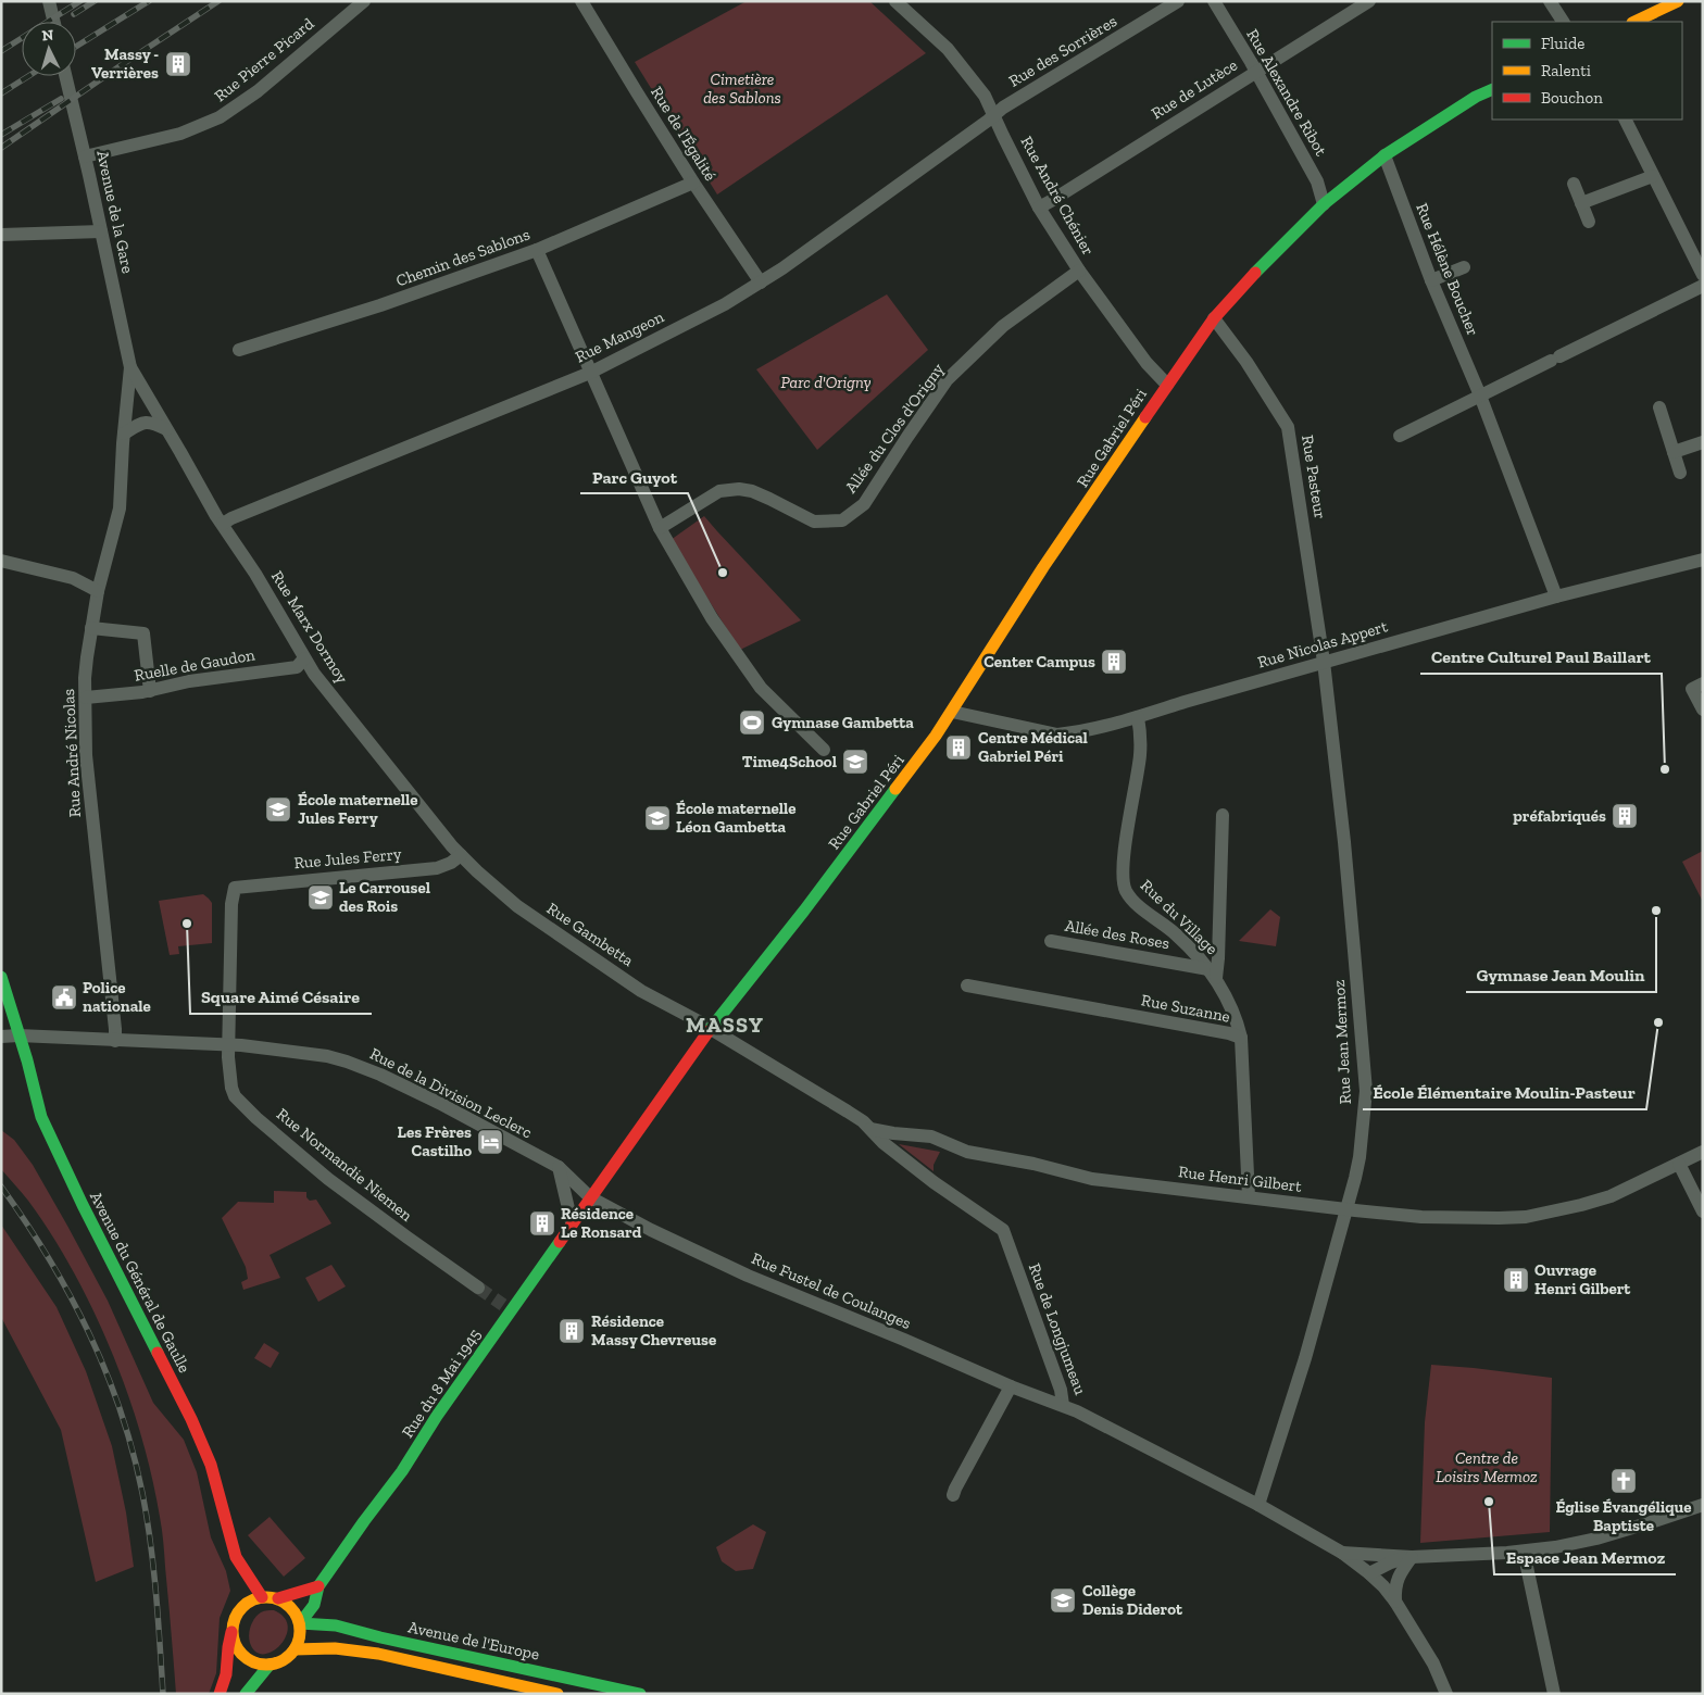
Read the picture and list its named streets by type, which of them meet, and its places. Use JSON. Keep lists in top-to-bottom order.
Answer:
{
  "streets": {
    "street": [
      "Rue des Sorrières",
      "Rue Pierre Picard",
      "Rue de Lutèce",
      "Rue Alexandre Ribot",
      "Rue de l'Égalité",
      "Rue André Chénier",
      "Avenue de la Gare",
      "Chemin des Sablons",
      "Rue Hélène Boucher",
      "Rue Mangeon",
      "Allée du Clos d'Origny",
      "Rue Gabriel Péri",
      "Rue Pasteur",
      "Rue Marx Dormoy",
      "Rue Nicolas Appert",
      "Ruelle de Gaudon",
      "Rue André Nicolas",
      "Rue Jules Ferry",
      "Rue du Village",
      "Rue Gambetta",
      "Allée des Roses",
      "Rue Suzanne",
      "Rue Jean Mermoz",
      "Rue de la Division Leclerc",
      "Rue Normandie Niemen",
      "Rue Henri Gilbert",
      "Avenue du Général de Gaulle",
      "Rue Fustel de Coulanges",
      "Rue de Longjumeau",
      "Rue du 8 Mai 1945",
      "Avenue de l'Europe"
    ]
  },
  "crossings": [
    ["Rue des Sorrières", "Rue André Chénier"],
    ["Rue des Sorrières", "Rue Mangeon"],
    ["Rue Pierre Picard", "Avenue de la Gare"],
    ["Rue de Lutèce", "Rue Alexandre Ribot"],
    ["Rue de Lutèce", "Rue André Chénier"],
    ["Rue Alexandre Ribot", "Rue Gabriel Péri"],
    ["Rue de l'Égalité", "Chemin des Sablons"],
    ["Rue de l'Égalité", "Rue Mangeon"],
    ["Rue André Chénier", "Rue Mangeon"],
    ["Rue André Chénier", "Allée du Clos d'Origny"],
    ["Rue André Chénier", "Rue Gabriel Péri"],
    ["Avenue de la Gare", "Rue Marx Dormoy"],
    ["Avenue de la Gare", "Rue André Nicolas"],
    ["Rue Hélène Boucher", "Rue Gabriel Péri"],
    ["Rue Hélène Boucher", "Rue Nicolas Appert"],
    ["Rue Mangeon", "Rue Marx Dormoy"],
    ["Rue Gabriel Péri", "Rue Pasteur"],
    ["Rue Gabriel Péri", "Rue Nicolas Appert"],
    ["Rue Gabriel Péri", "Rue Gambetta"],
    ["Rue Gabriel Péri", "Rue de la Division Leclerc"],
    ["Rue Gabriel Péri", "Rue Fustel de Coulanges"],
    ["Rue Gabriel Péri", "Rue de Longjumeau"],
    ["Rue Gabriel Péri", "Rue du 8 Mai 1945"],
    ["Rue Pasteur", "Rue Nicolas Appert"],
    ["Rue Pasteur", "Rue Jean Mermoz"],
    ["Rue Marx Dormoy", "Ruelle de Gaudon"],
    ["Rue Marx Dormoy", "Rue André Nicolas"],
    ["Rue Marx Dormoy", "Rue Jules Ferry"],
    ["Rue Marx Dormoy", "Rue Gambetta"],
    ["Rue Nicolas Appert", "Rue du Village"],
    ["Rue Nicolas Appert", "Rue Jean Mermoz"],
    ["Ruelle de Gaudon", "Rue André Nicolas"],
    ["Rue André Nicolas", "Rue de la Division Leclerc"],
    ["Rue Jules Ferry", "Rue Gambetta"],
    ["Rue Jules Ferry", "Rue Normandie Niemen"],
    ["Rue du Village", "Allée des Roses"],
    ["Rue du Village", "Rue Suzanne"],
    ["Rue Gambetta", "Rue de Longjumeau"],
    ["Rue Suzanne", "Rue Henri Gilbert"],
    ["Rue Jean Mermoz", "Rue Henri Gilbert"],
    ["Rue Jean Mermoz", "Rue de Longjumeau"],
    ["Rue de la Division Leclerc", "Rue Normandie Niemen"],
    ["Rue de la Division Leclerc", "Avenue du Général de Gaulle"],
    ["Rue de la Division Leclerc", "Rue Fustel de Coulanges"],
    ["Rue de la Division Leclerc", "Rue du 8 Mai 1945"],
    ["Rue Henri Gilbert", "Rue de Longjumeau"],
    ["Avenue du Général de Gaulle", "Rue du 8 Mai 1945"],
    ["Avenue du Général de Gaulle", "Avenue de l'Europe"],
    ["Rue Fustel de Coulanges", "Rue de Longjumeau"],
    ["Rue Fustel de Coulanges", "Rue du 8 Mai 1945"],
    ["Rue du 8 Mai 1945", "Avenue de l'Europe"]
  ],
  "districts": ["MASSY"],
  "parks": ["Cimetière des Sablons", "Parc d'Origny", "Centre de Loisirs Mermoz"],
  "places": {
    "building": [
      "Massy - Verrières",
      "Center Campus",
      "Centre Médical Gabriel Péri",
      "préfabriqués",
      "Résidence Le Ronsard",
      "Ouvrage Henri Gilbert",
      "Résidence Massy Chevreuse"
    ],
    "other": [
      "Parc Guyot",
      "Centre Culturel Paul Baillart",
      "Gymnase Jean Moulin",
      "Square Aimé Césaire",
      "École Élémentaire Moulin-Pasteur",
      "Espace Jean Mermoz"
    ],
    "sports": ["Gymnase Gambetta"],
    "school or university": [
      "Time4School",
      "École maternelle Jules Ferry",
      "École maternelle Léon Gambetta",
      "Le Carrousel des Rois",
      "Collège Denis Diderot"
    ],
    "public building": ["Police nationale"],
    "hotel": ["Les Frères Castilho"],
    "church": ["Église Évangélique Baptiste"]
  },
  "legend": ["Fluide", "Ralenti", "Bouchon"],
  "north": "top"
}
